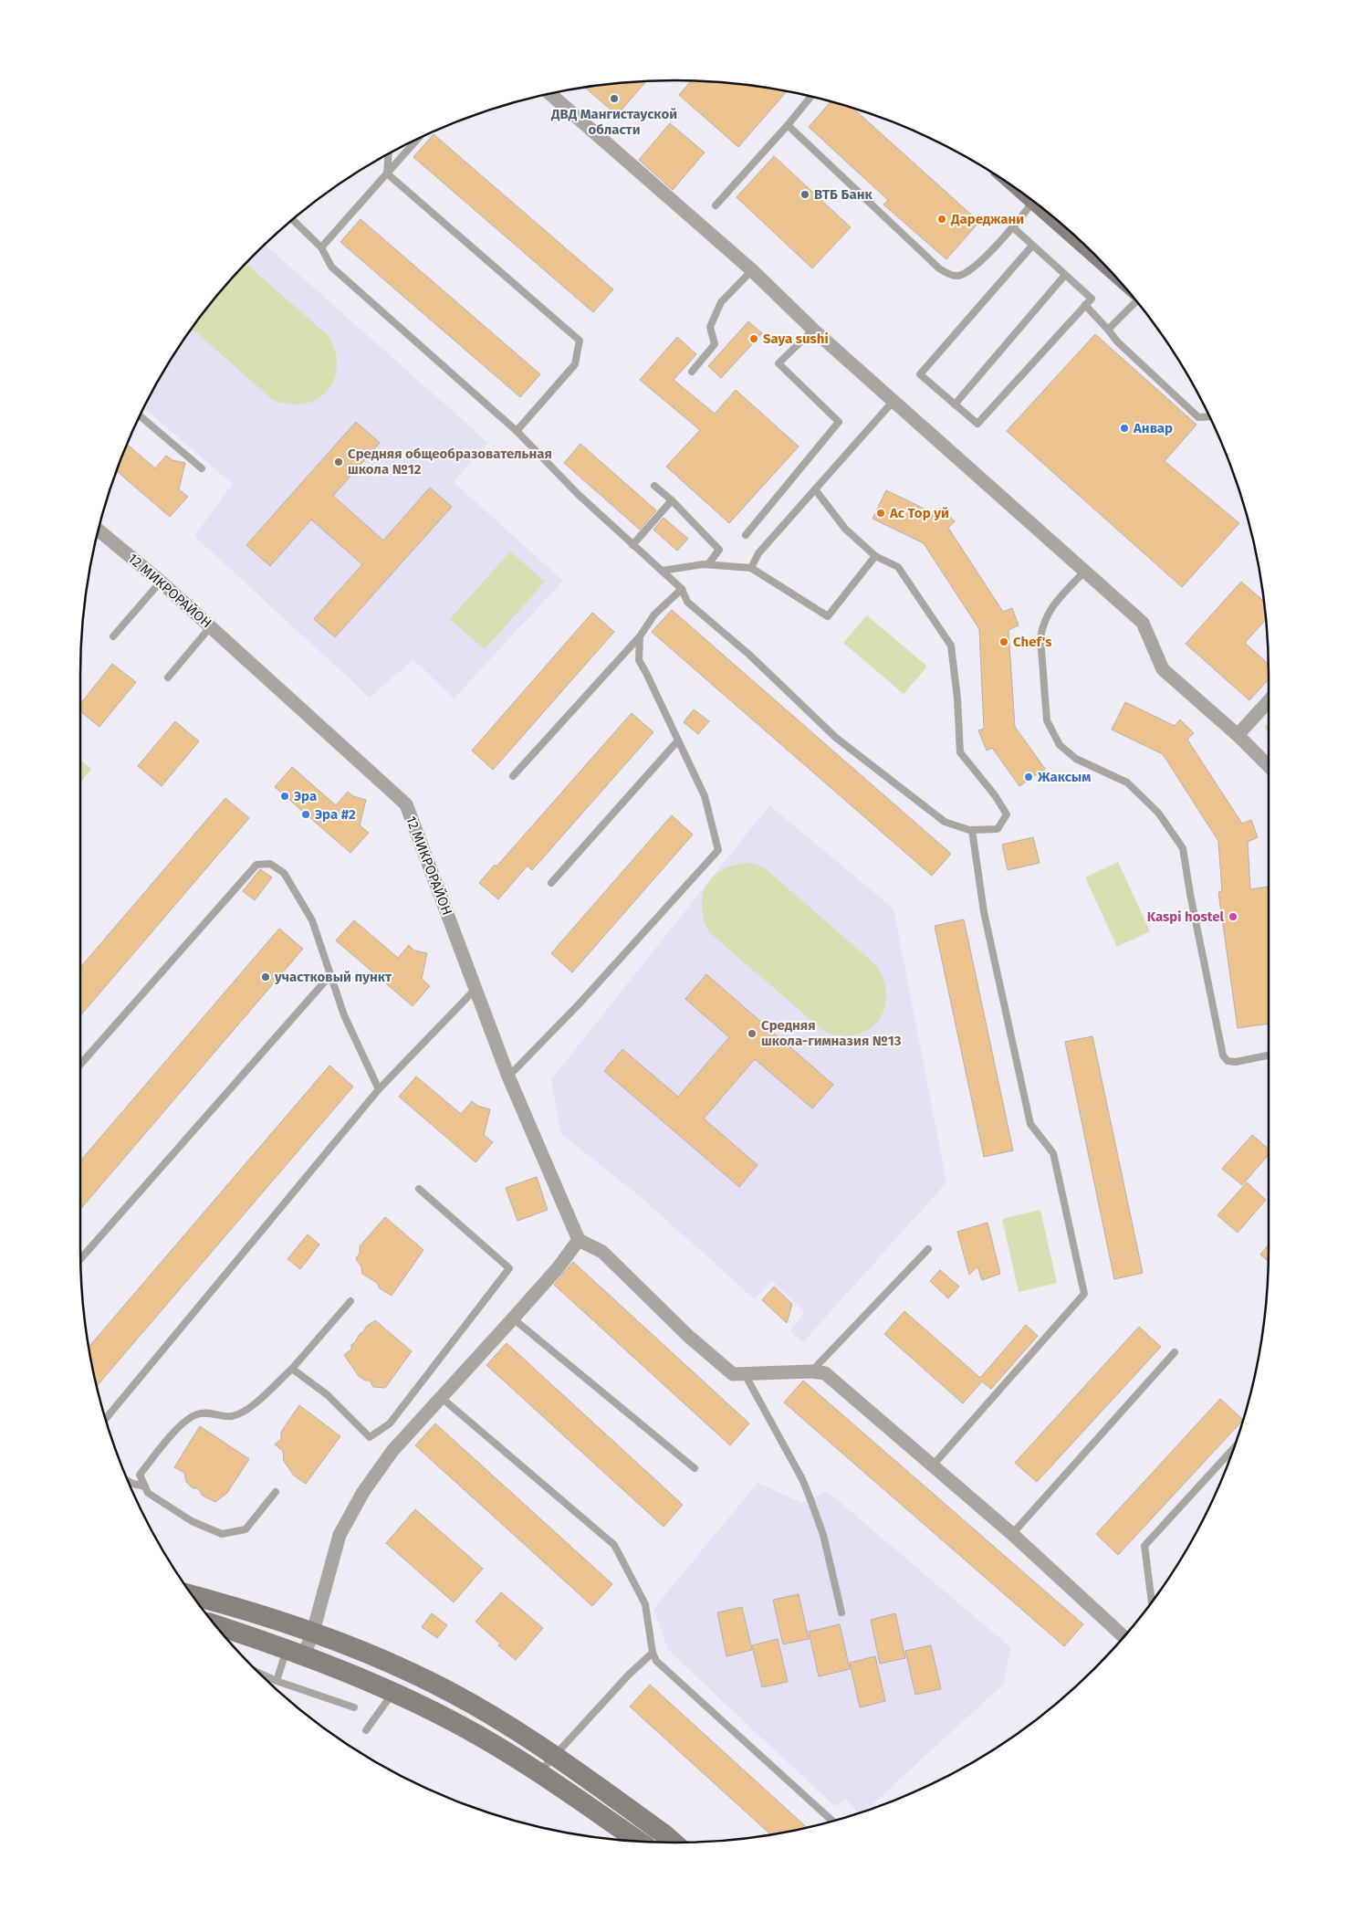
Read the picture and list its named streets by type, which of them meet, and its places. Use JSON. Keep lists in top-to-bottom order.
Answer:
{
  "streets": {
    "street": ["12 МИКРОРАЙОН"]
  },
  "places": [
    "ДВД Мангистауской области",
    "ВТБ Банк",
    "Дареджани",
    "Saya sushi",
    "Анвар",
    "Средняя общеобразовательная школа №12",
    "Ас Тор уй",
    "Chef's",
    "Жаксым",
    "Эра",
    "Эра #2",
    "Kaspi hostel",
    "участковый пункт",
    "Средняя школа-гимназия №13"
  ]
}
